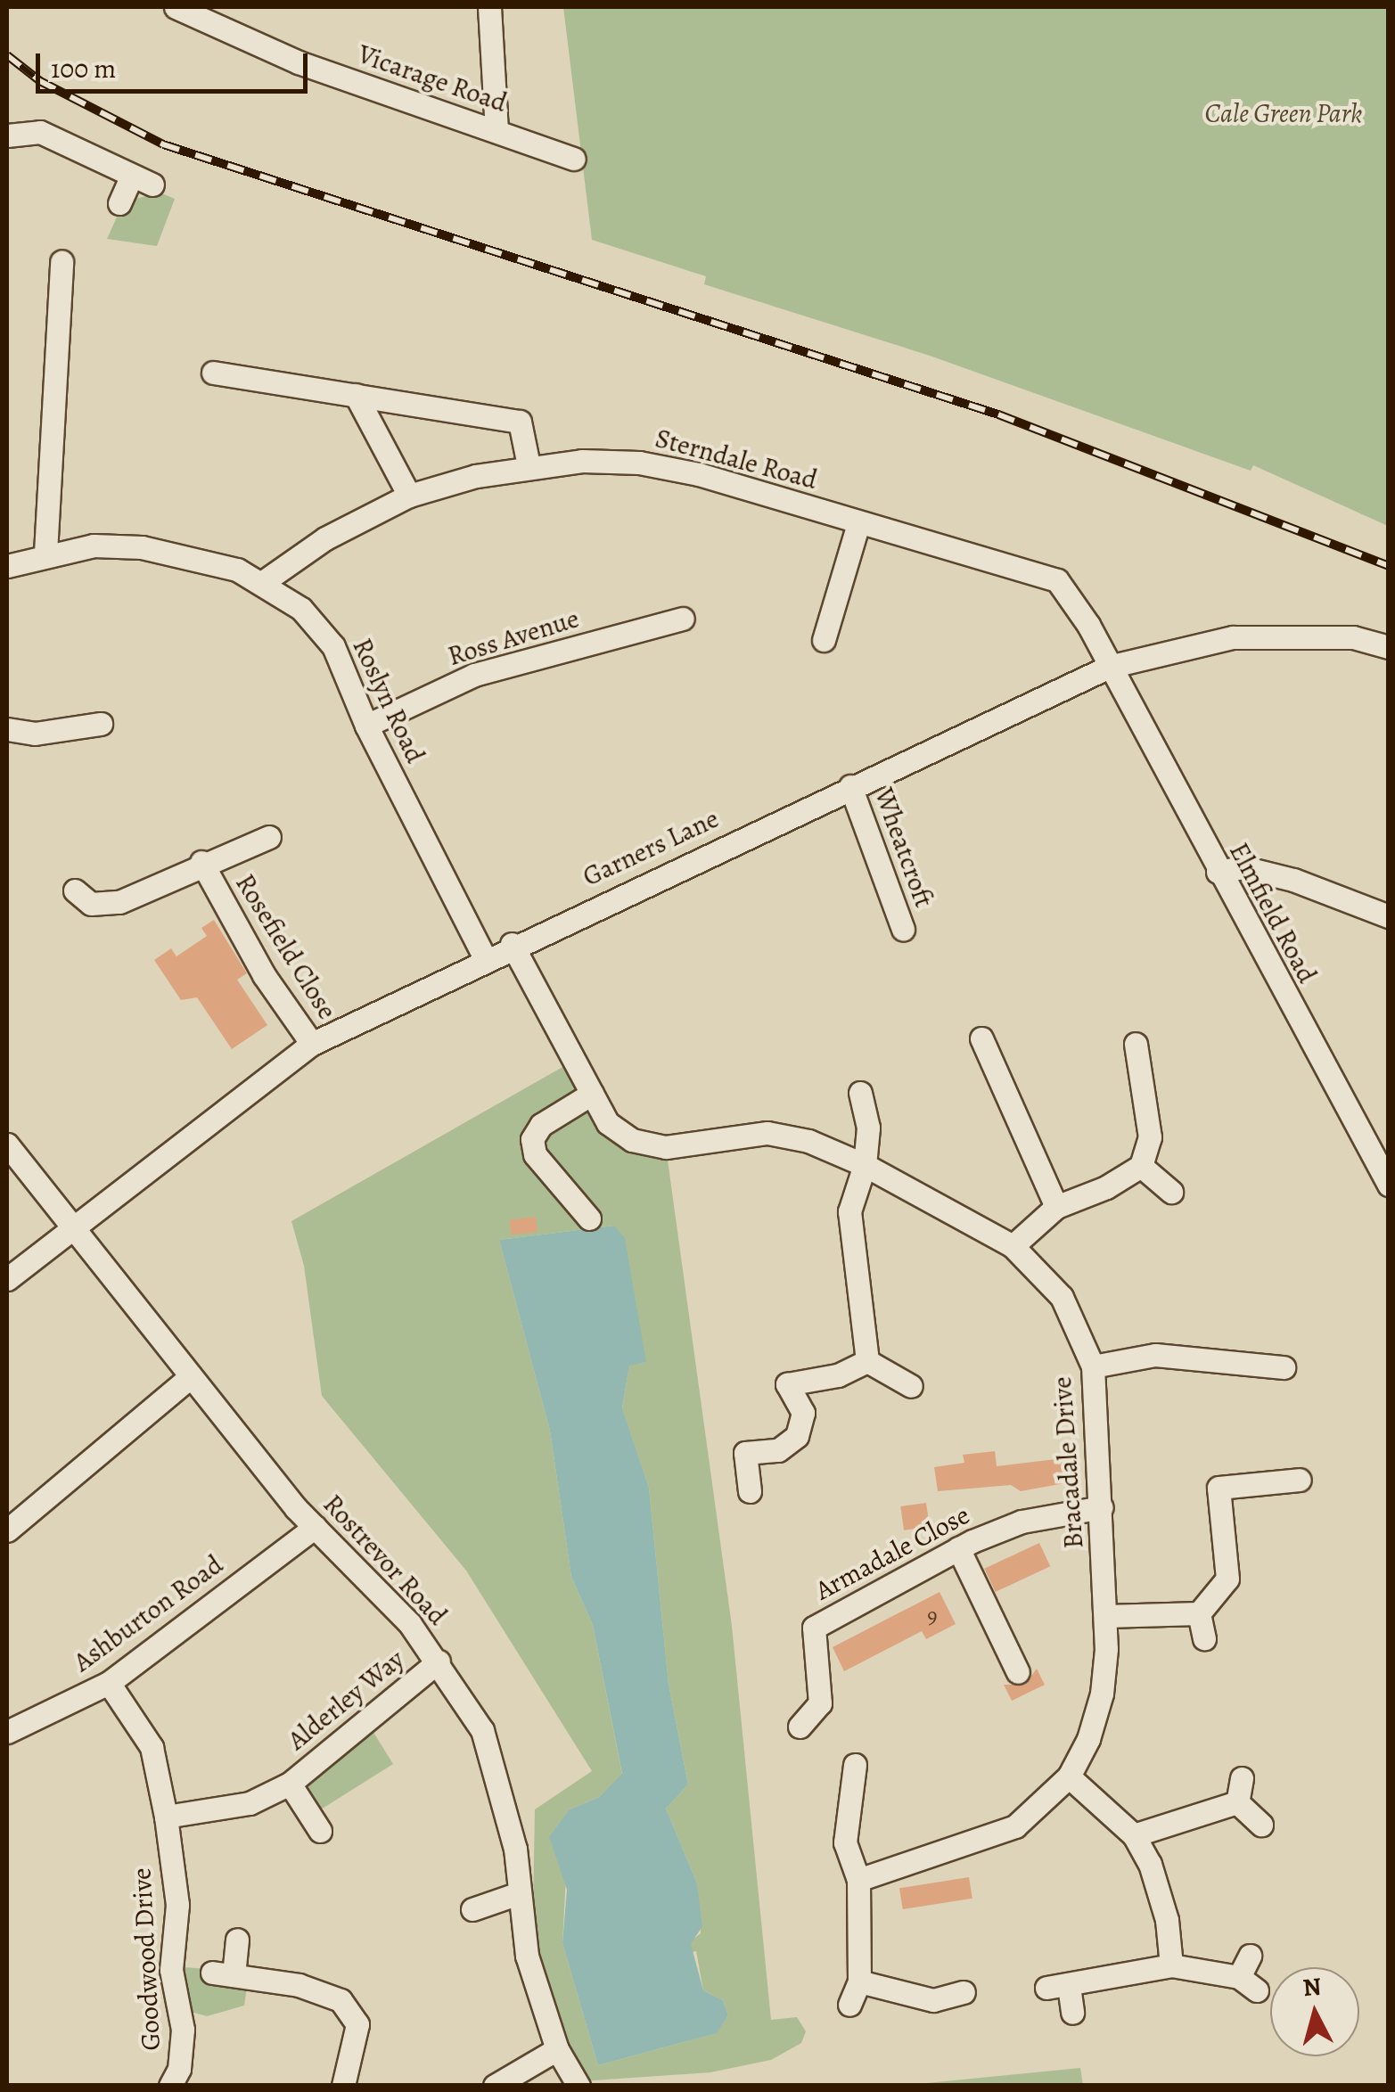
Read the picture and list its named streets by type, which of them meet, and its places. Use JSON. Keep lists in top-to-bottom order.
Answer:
{
  "streets": {
    "street": [
      "Vicarage Road",
      "Sterndale Road",
      "Ross Avenue",
      "Roslyn Road",
      "Garners Lane",
      "Wheatcroft",
      "Elmfield Road",
      "Rosefield Close",
      "Bracadale Drive",
      "Armadale Close",
      "Rostrevor Road",
      "Ashburton Road",
      "Alderley Way",
      "Goodwood Drive"
    ]
  },
  "crossings": [
    ["Sterndale Road", "Roslyn Road"],
    ["Sterndale Road", "Garners Lane"],
    ["Sterndale Road", "Elmfield Road"],
    ["Ross Avenue", "Roslyn Road"],
    ["Roslyn Road", "Garners Lane"],
    ["Garners Lane", "Wheatcroft"],
    ["Garners Lane", "Elmfield Road"],
    ["Garners Lane", "Rosefield Close"],
    ["Garners Lane", "Bracadale Drive"],
    ["Garners Lane", "Rostrevor Road"],
    ["Bracadale Drive", "Armadale Close"],
    ["Rostrevor Road", "Ashburton Road"],
    ["Rostrevor Road", "Alderley Way"],
    ["Ashburton Road", "Goodwood Drive"],
    ["Alderley Way", "Goodwood Drive"]
  ],
  "parks": ["Cale Green Park"],
  "house_numbers": ["9"],
  "scale_bar": "100 m",
  "north": "top"
}
